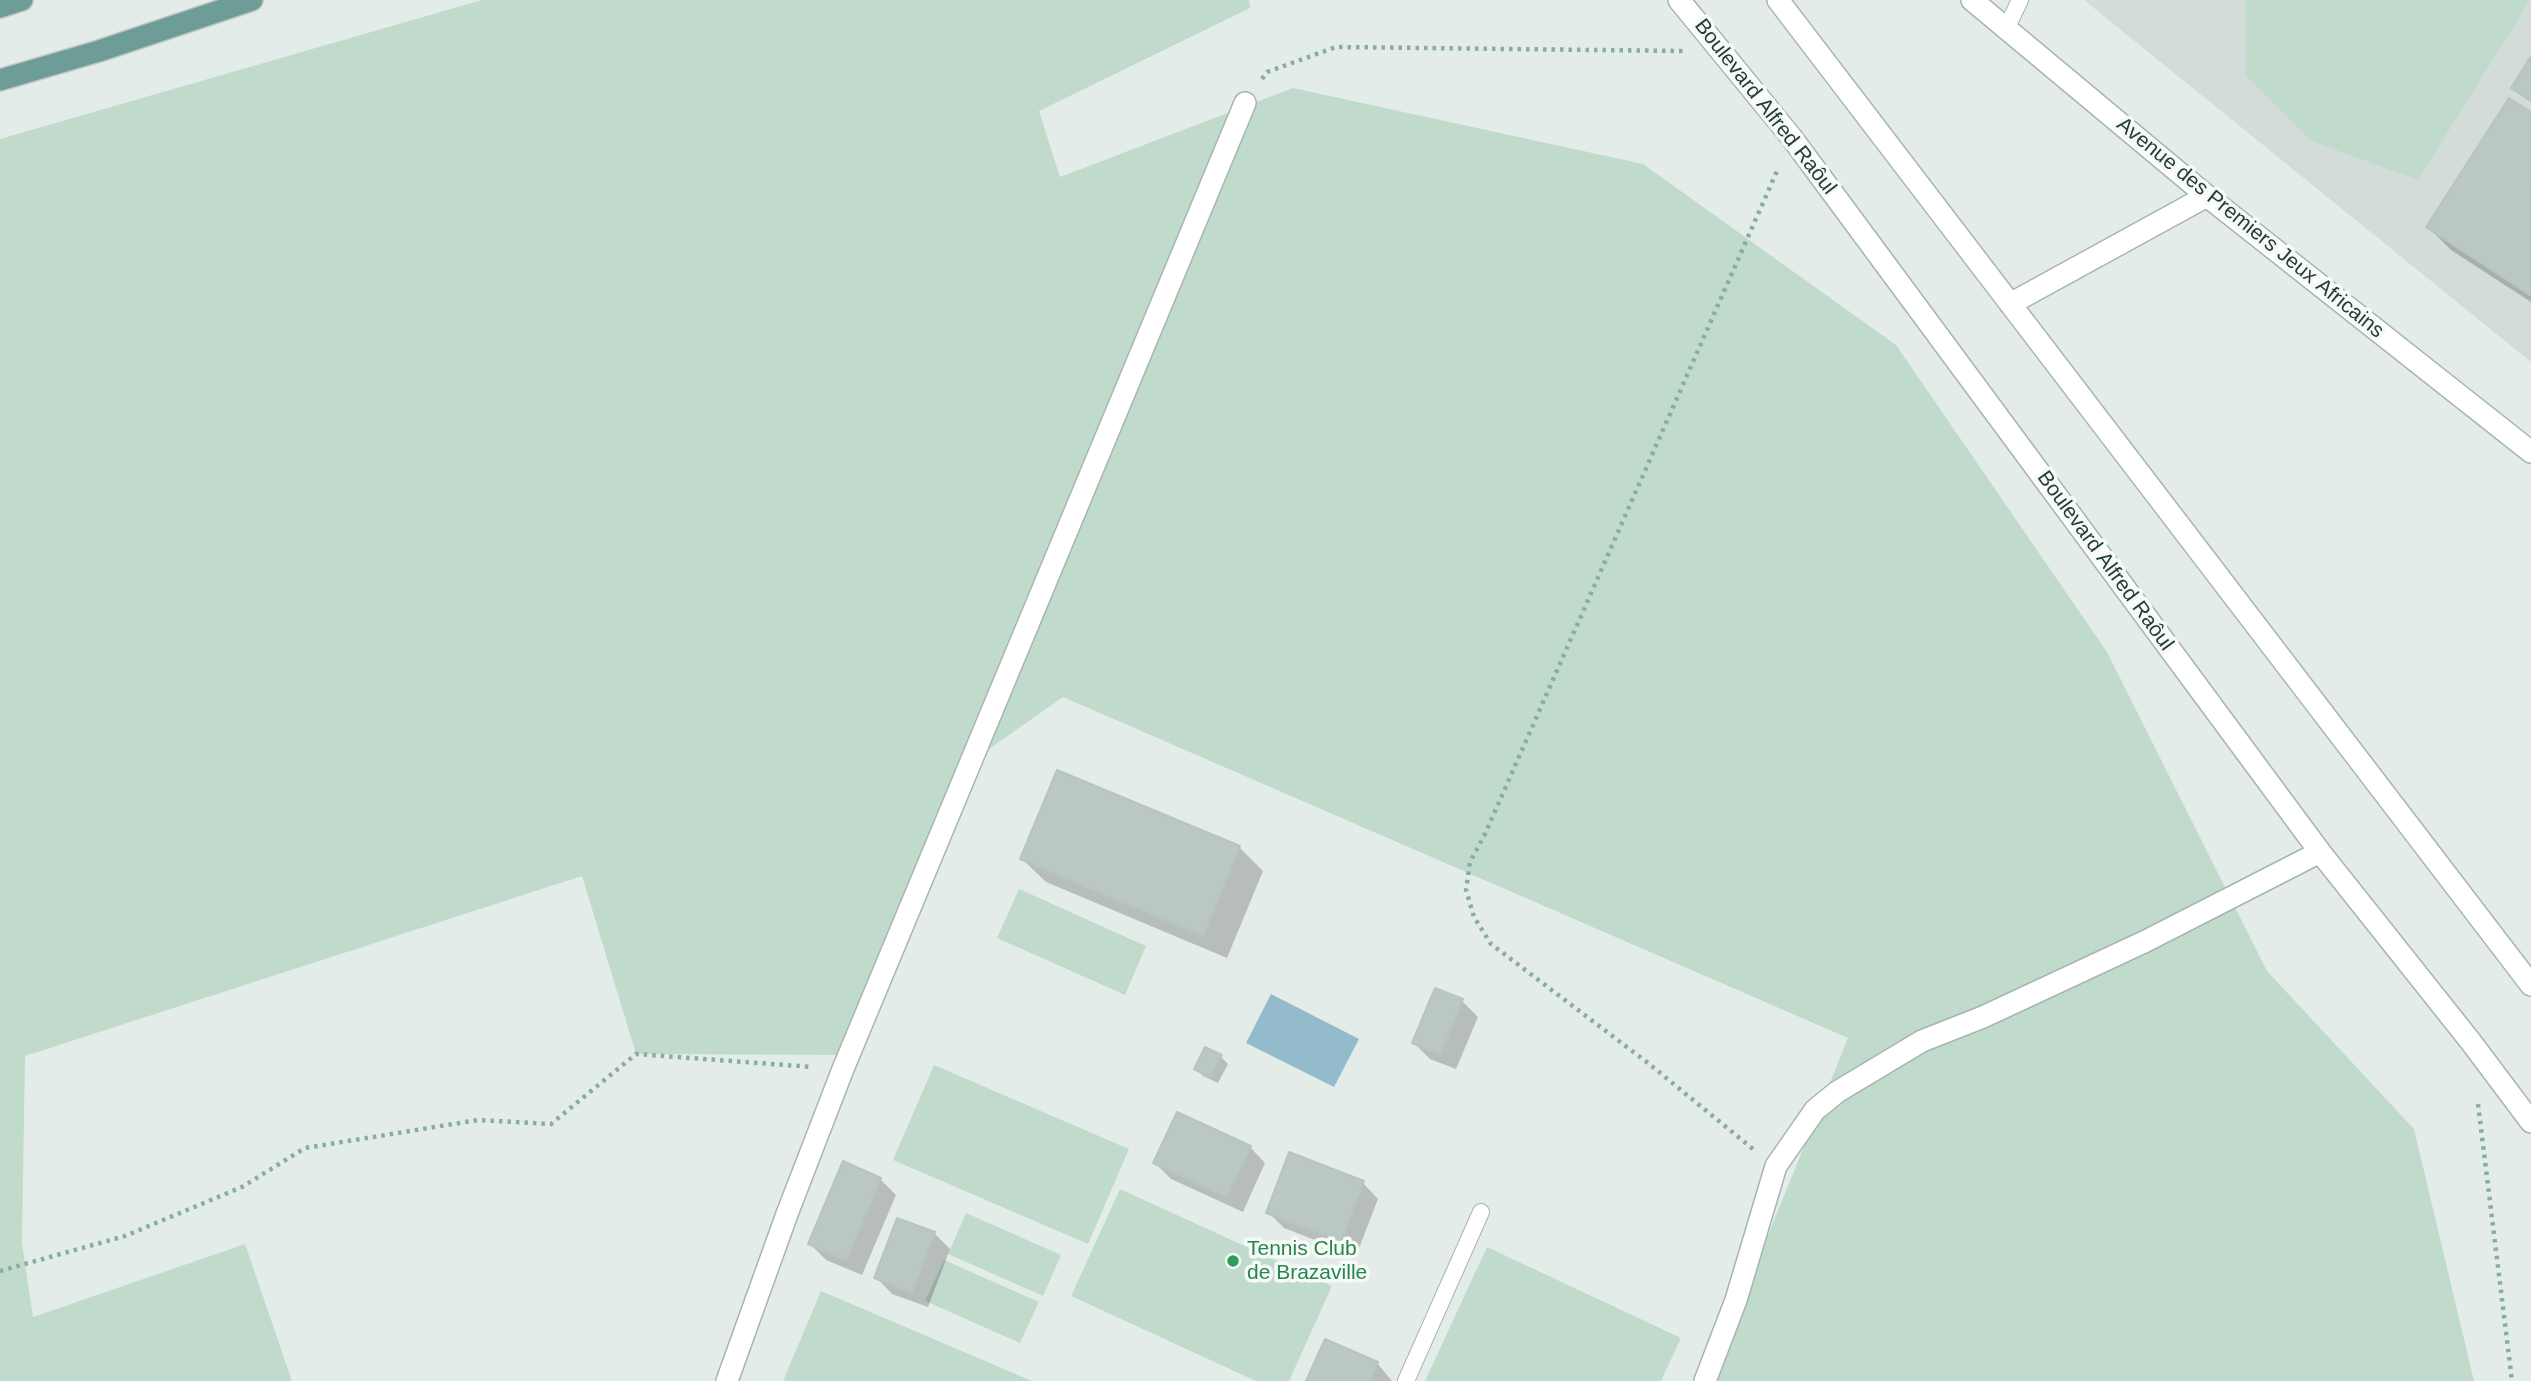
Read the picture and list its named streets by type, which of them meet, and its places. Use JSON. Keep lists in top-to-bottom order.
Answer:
{
  "streets": {
    "street": ["Boulevard Alfred Raôul", "Avenue des Premiers Jeux Africains"]
  },
  "places": ["Tennis Club de Brazaville"]
}
